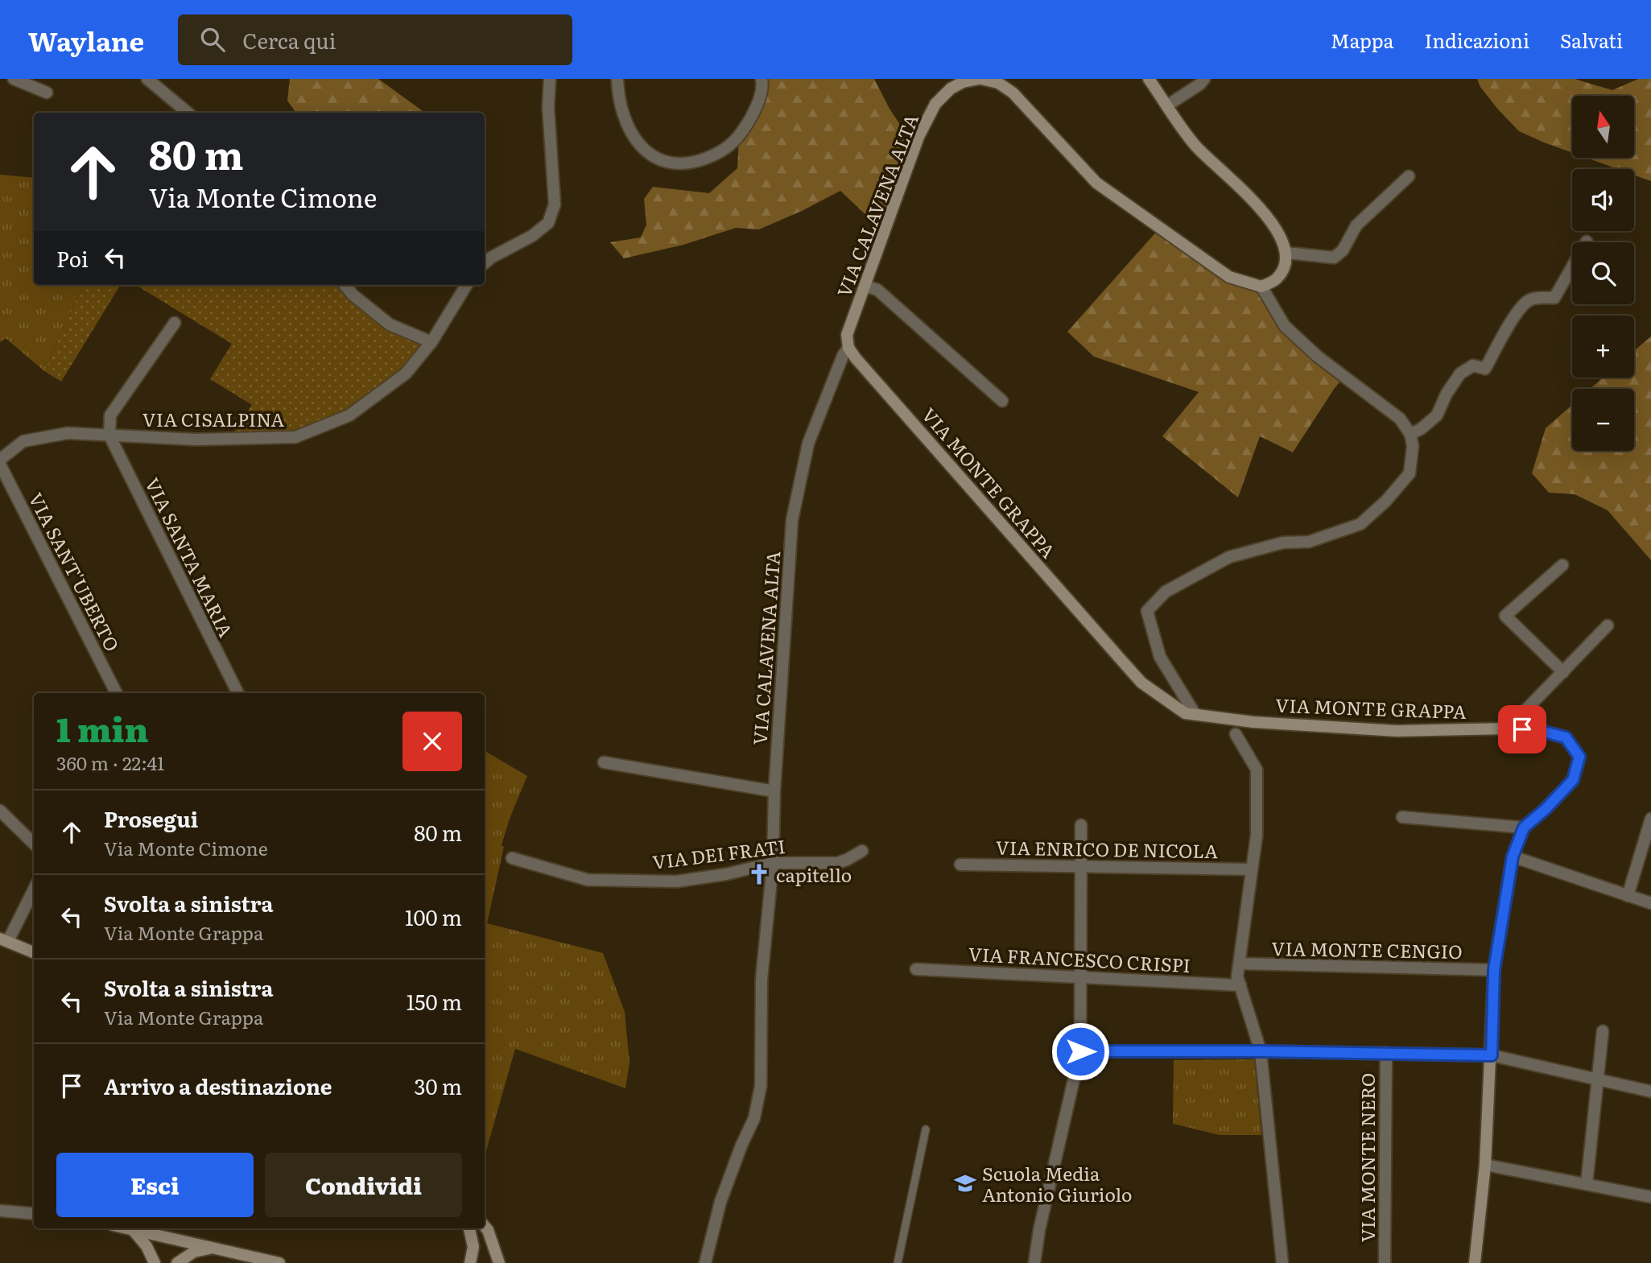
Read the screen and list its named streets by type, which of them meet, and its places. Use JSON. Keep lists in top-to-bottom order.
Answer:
{
  "streets": {
    "street": [
      "VIA CALAVENA ALTA",
      "VIA CISALPINA",
      "VIA MONTE GRAPPA",
      "VIA SANTA MARIA",
      "VIA SANT'UBERTO",
      "VIA ENRICO DE NICOLA",
      "VIA DEI FRATI",
      "VIA MONTE CENGIO",
      "VIA FRANCESCO CRISPI",
      "VIA MONTE NERO"
    ]
  },
  "crossings": [
    ["VIA CALAVENA ALTA", "VIA MONTE GRAPPA"],
    ["VIA CALAVENA ALTA", "VIA DEI FRATI"],
    ["VIA CISALPINA", "VIA SANTA MARIA"],
    ["VIA MONTE GRAPPA", "VIA MONTE CENGIO"]
  ],
  "places": {
    "church": ["capitello"],
    "school or university": ["Scuola Media Antonio Giuriolo"]
  },
  "north": "top",
  "page": {
    "header": "Waylane",
    "search": "Cerca qui",
    "nav": ["Mappa", "Indicazioni", "Salvati"],
    "map_buttons": ["+", "−"],
    "turn": ["80 m", "Via Monte Cimone"],
    "then": "Poi",
    "heading": ["1 min", "360 m · 22:41"],
    "list": [
      {
        "name": "Prosegui",
        "note": "Via Monte Cimone",
        "value": "80 m"
      },
      {
        "name": "Svolta a sinistra",
        "note": "Via Monte Grappa",
        "value": "100 m"
      },
      {
        "name": "Svolta a sinistra",
        "note": "Via Monte Grappa",
        "value": "150 m"
      },
      {
        "name": "Arrivo a destinazione",
        "value": "30 m"
      }
    ],
    "buttons": ["Esci", "Condividi"]
  }
}
